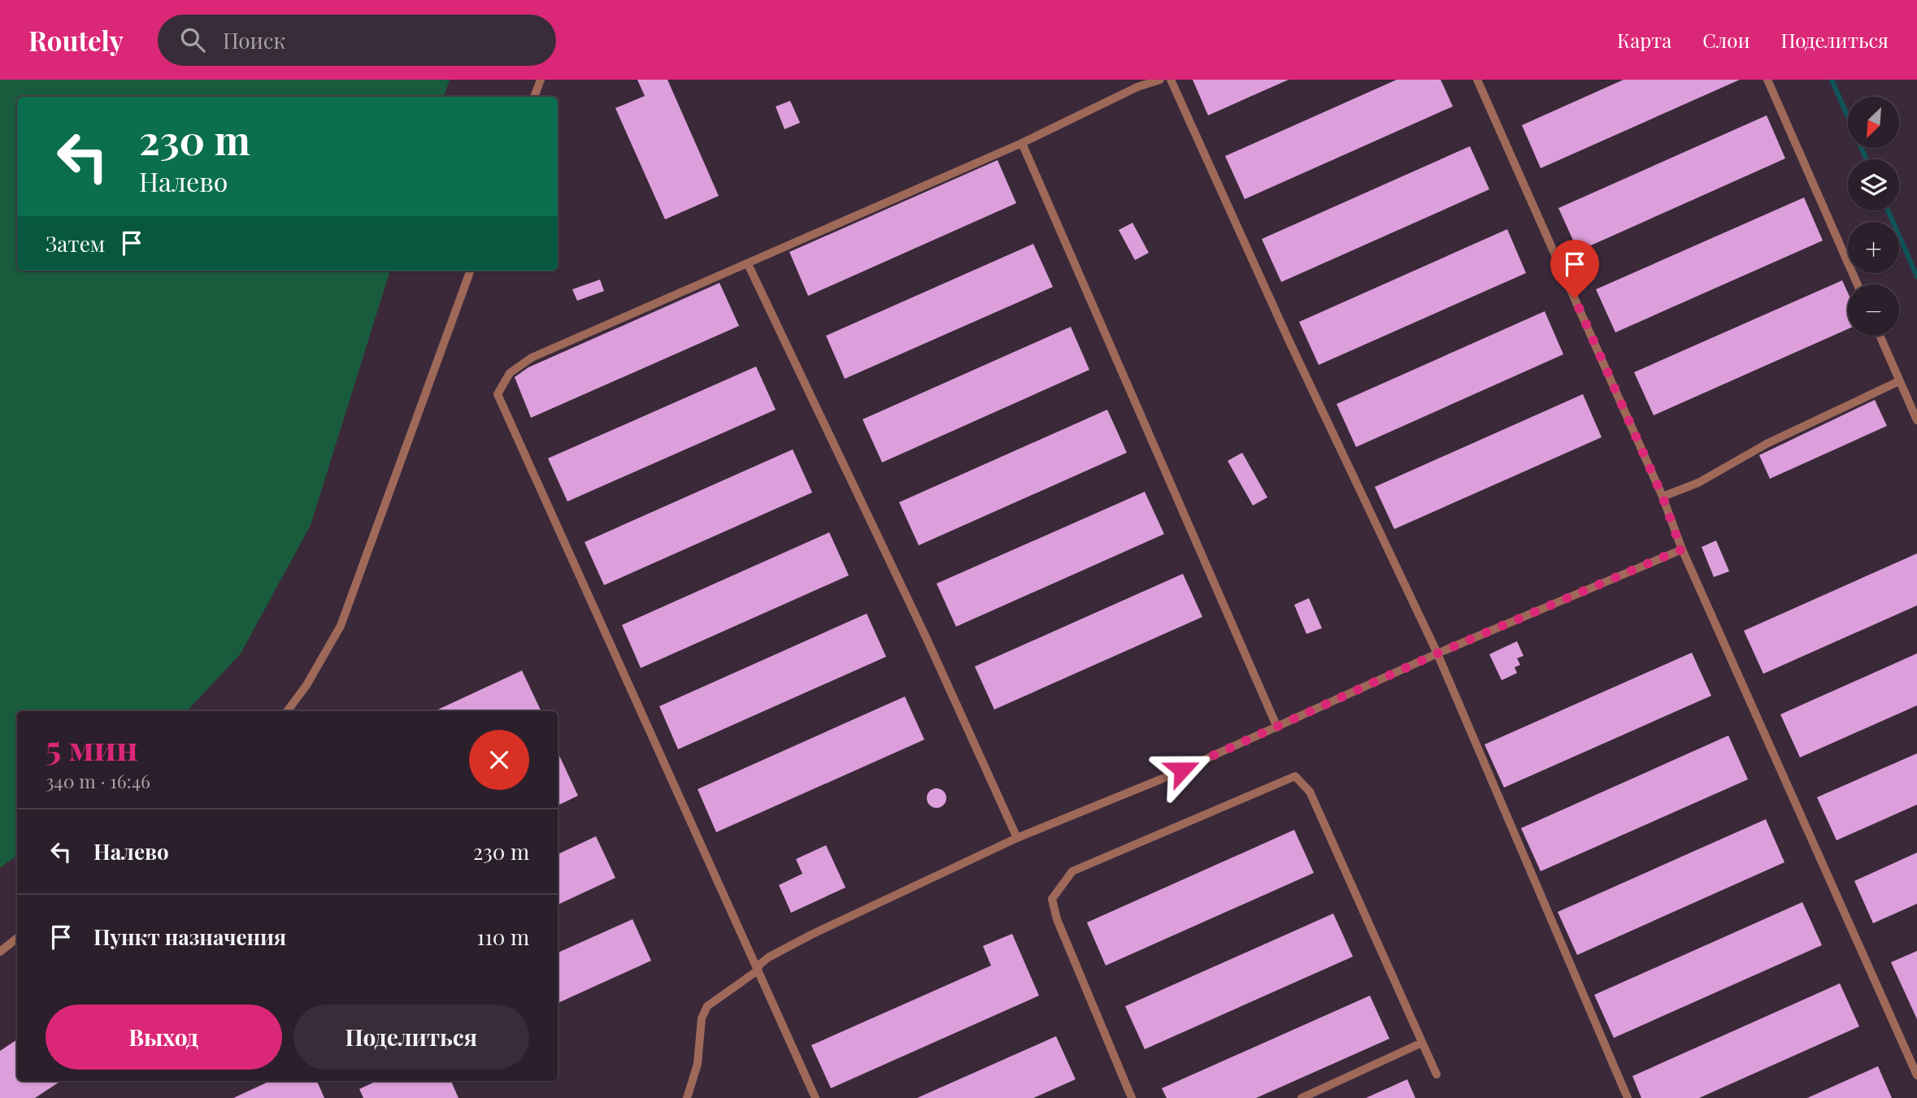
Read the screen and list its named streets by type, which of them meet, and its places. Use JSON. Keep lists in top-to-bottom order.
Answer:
{
  "north": "bottom left",
  "page": {
    "header": "Routely",
    "search": "Поиск",
    "nav": ["Карта", "Слои", "Поделиться"],
    "map_buttons": ["+", "−"],
    "turn": ["230 m", "Налево"],
    "then": "Затем",
    "heading": ["5 мин", "340 m · 16:46"],
    "list": [
      {
        "name": "Налево",
        "value": "230 m"
      },
      {
        "name": "Пункт назначения",
        "value": "110 m"
      }
    ],
    "buttons": ["Выход", "Поделиться"]
  }
}
